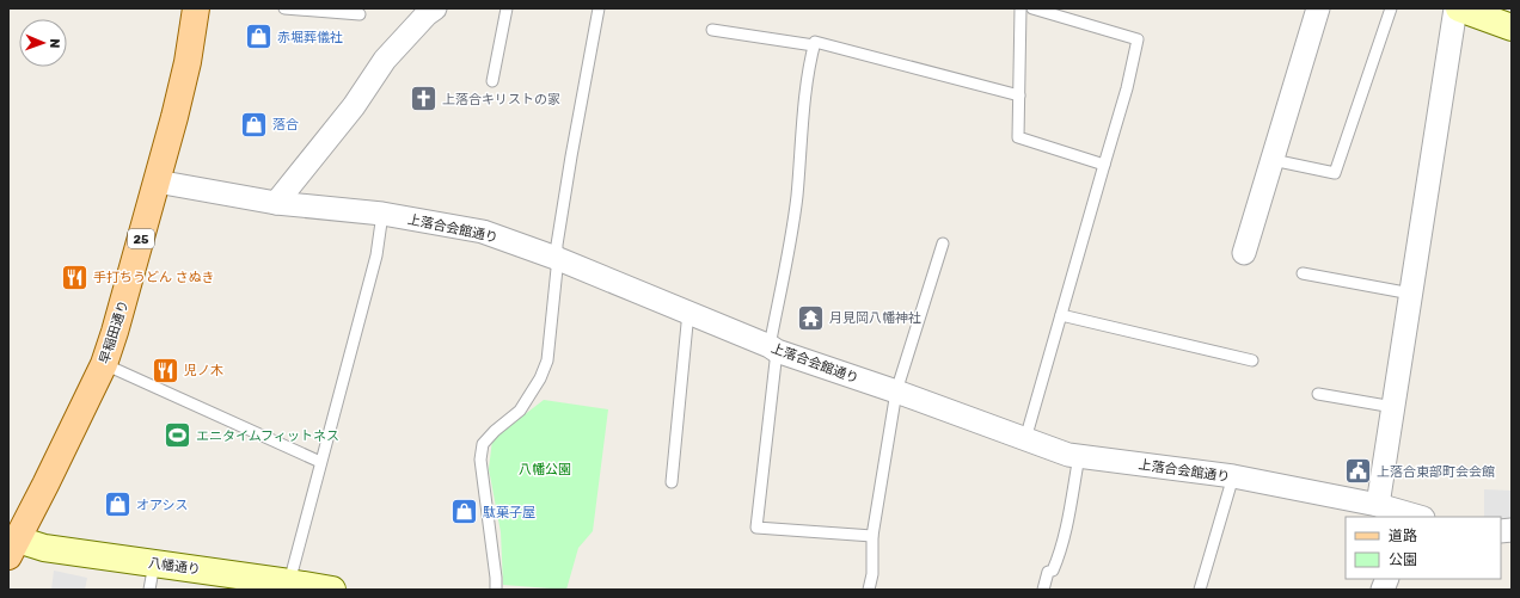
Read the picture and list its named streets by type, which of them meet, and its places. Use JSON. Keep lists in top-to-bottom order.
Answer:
{
  "streets": {
    "main road": ["25", "早稲田通り"],
    "street": ["上落合会館通り", "八幡通り"]
  },
  "crossings": [
    ["上落合会館通り", "早稲田通り"],
    ["早稲田通り", "八幡通り"]
  ],
  "parks": ["八幡公園"],
  "places": {
    "shop": [
      "赤堀葬儀社",
      "落合",
      "オアシス",
      "駄菓子屋"
    ],
    "church": ["上落合キリストの家"],
    "restaurant": ["手打ちうどん さぬき", "児ノ木"],
    "temple": ["月見岡八幡神社"],
    "sports": ["エニタイムフィットネス"],
    "public building": ["上落合東部町会会館"]
  },
  "legend": ["道路", "公園"],
  "north": "right"
}
